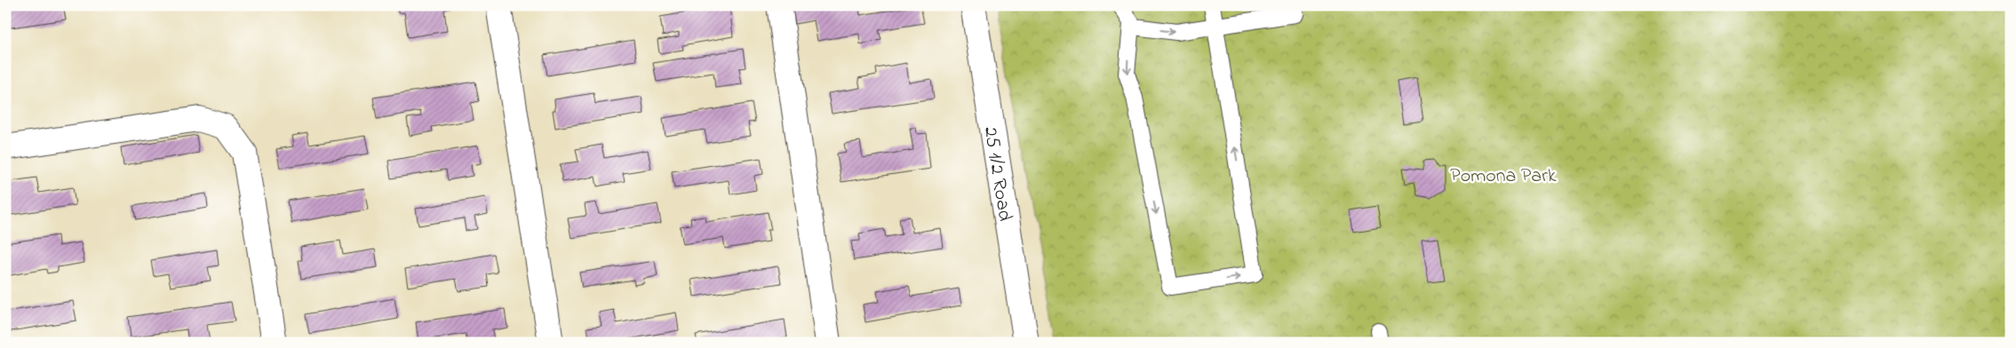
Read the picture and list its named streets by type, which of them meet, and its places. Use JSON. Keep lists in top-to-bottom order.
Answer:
{
  "streets": {
    "street": ["25 1/2 Road"]
  },
  "parks": ["Pomona Park"]
}
